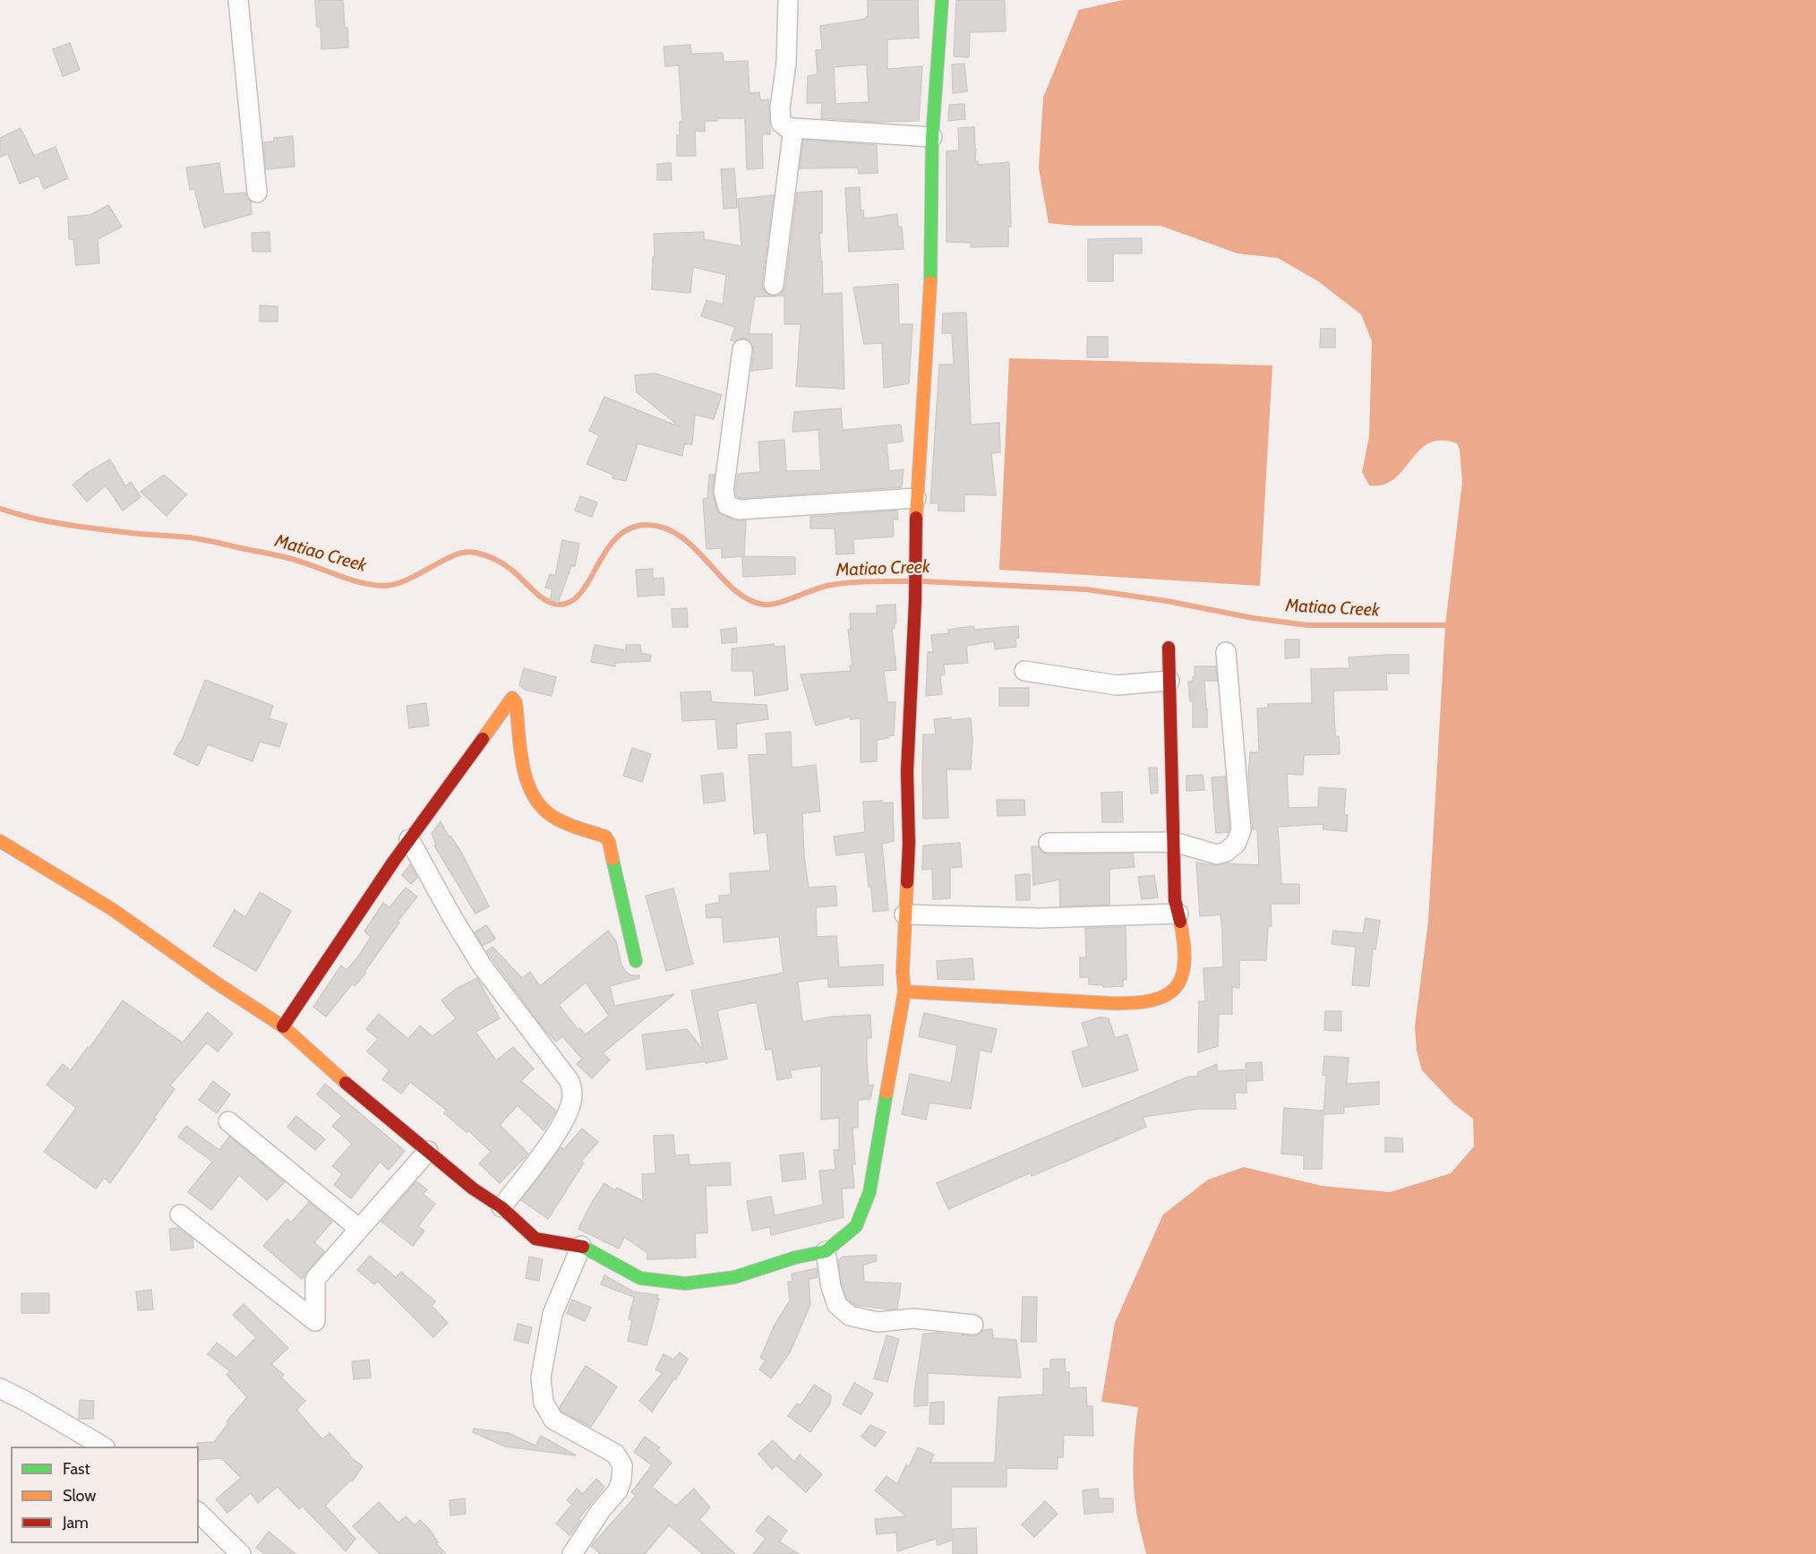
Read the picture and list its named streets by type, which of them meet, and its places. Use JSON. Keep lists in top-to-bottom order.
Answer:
{
  "water": ["Matiao Creek"],
  "legend": ["Fast", "Slow", "Jam"]
}
